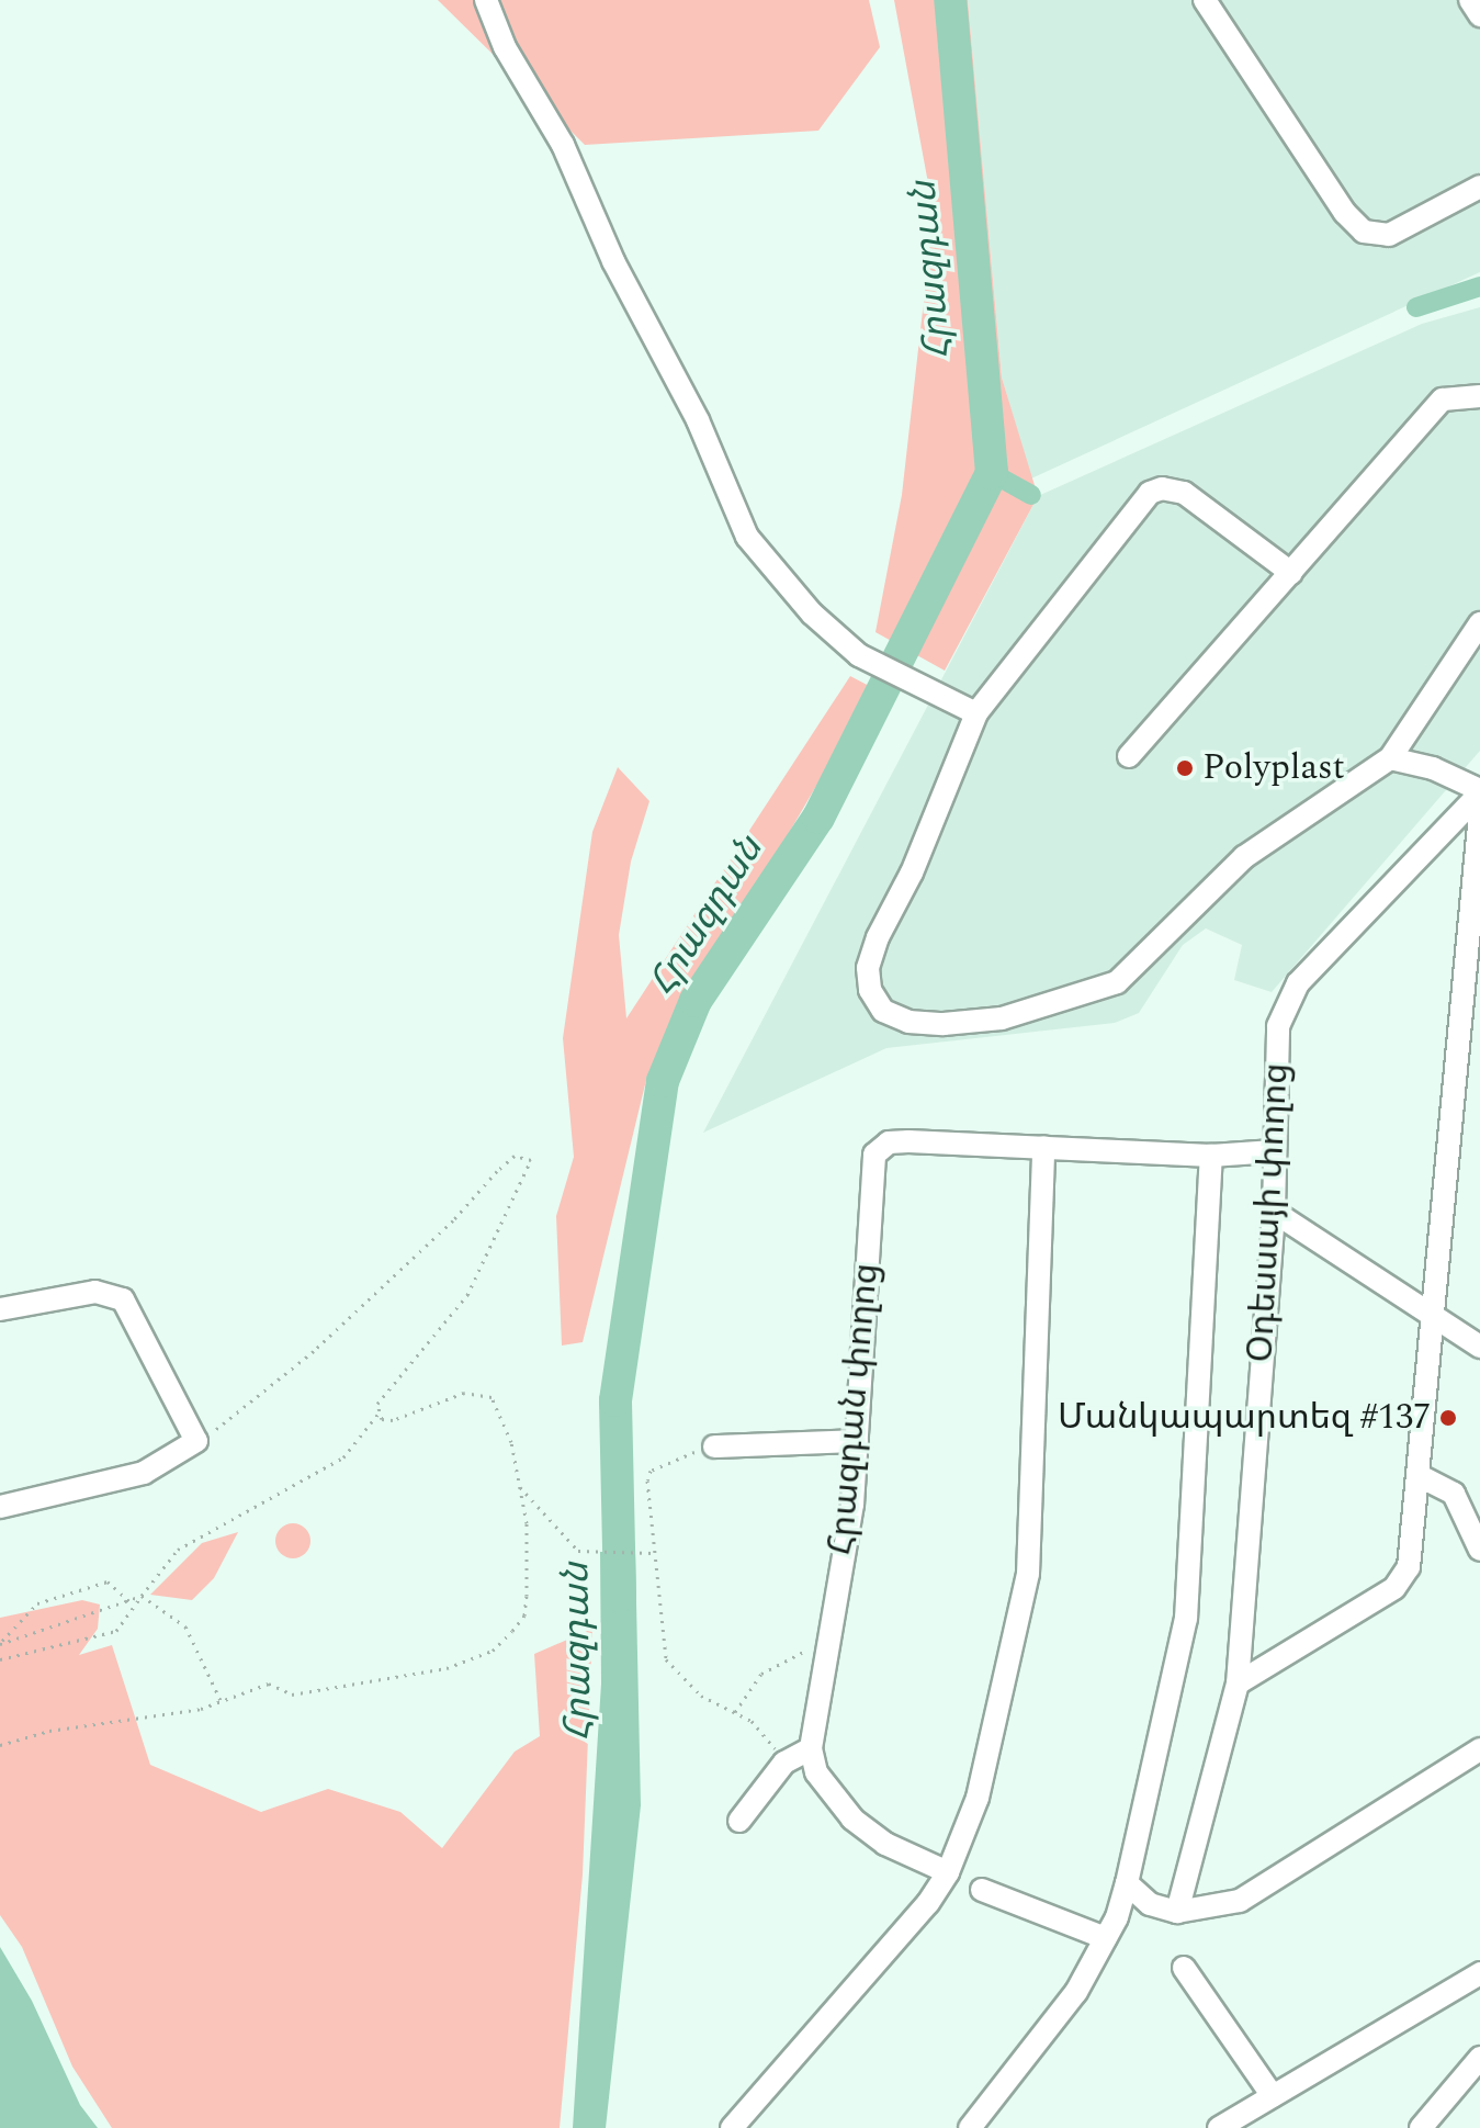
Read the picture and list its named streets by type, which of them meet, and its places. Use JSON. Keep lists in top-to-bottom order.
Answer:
{
  "streets": {
    "street": ["Օդեսսայի փողոց", "Հրազդան փողոց"]
  },
  "water": ["Հրազդան"],
  "places": ["Polyplast", "Մանկապարտեզ #137"]
}
